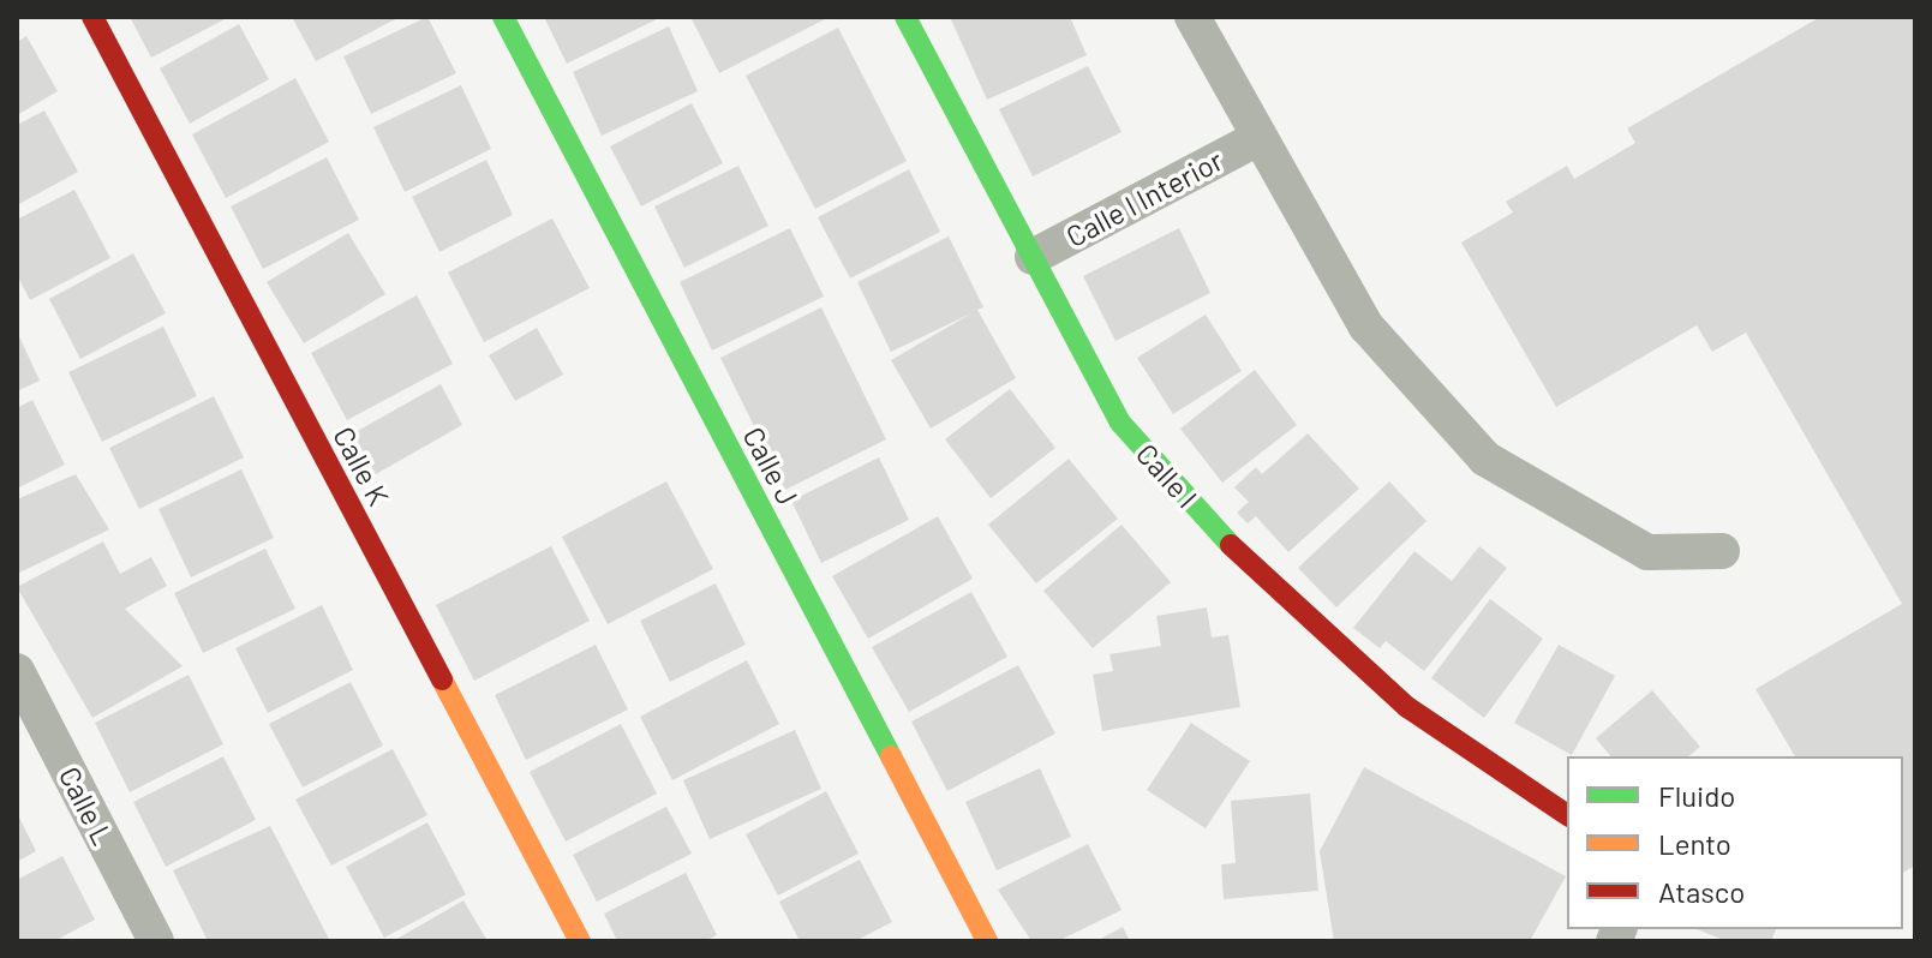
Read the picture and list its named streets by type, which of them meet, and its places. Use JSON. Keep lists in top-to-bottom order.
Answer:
{
  "streets": {
    "street": [
      "Calle I Interior",
      "Calle K",
      "Calle J",
      "Calle I",
      "Calle L"
    ]
  },
  "crossings": [
    ["Calle I Interior", "Calle I"]
  ],
  "legend": ["Fluido", "Lento", "Atasco"]
}
